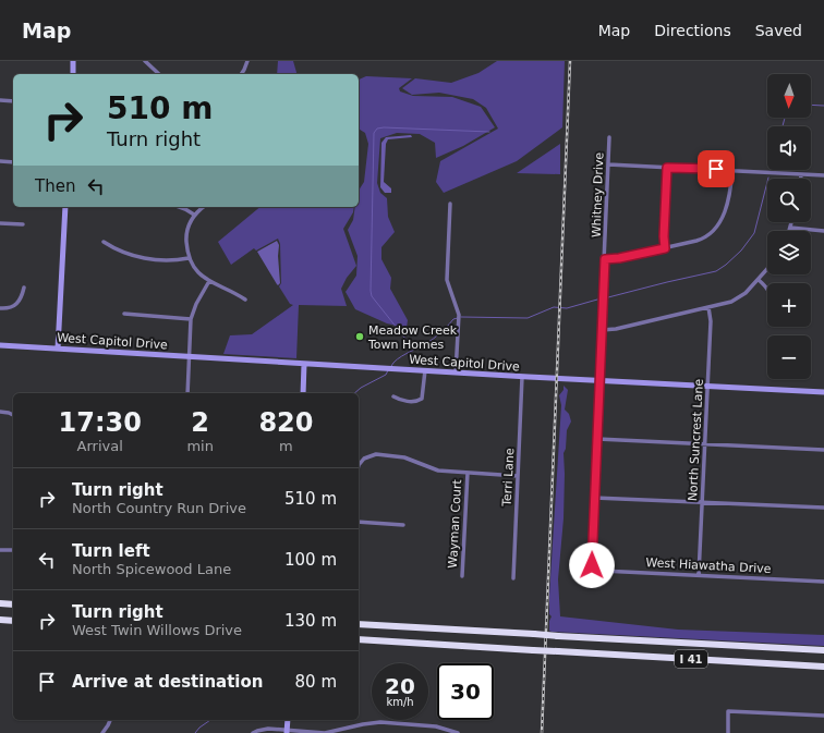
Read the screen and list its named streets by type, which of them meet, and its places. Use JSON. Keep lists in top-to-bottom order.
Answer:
{
  "streets": {
    "highway": ["I 41"],
    "street": [
      "Whitney Drive",
      "West Capitol Drive",
      "North Suncrest Lane",
      "Terri Lane",
      "Wayman Court",
      "West Hiawatha Drive"
    ]
  },
  "crossings": [
    ["Whitney Drive", "West Capitol Drive"],
    ["Whitney Drive", "West Hiawatha Drive"],
    ["West Capitol Drive", "North Suncrest Lane"],
    ["West Capitol Drive", "Terri Lane"],
    ["North Suncrest Lane", "West Hiawatha Drive"]
  ],
  "places": ["Meadow Creek Town Homes"],
  "north": "bottom",
  "page": {
    "header": "Map",
    "nav": ["Map", "Directions", "Saved"],
    "map_buttons": ["+", "−"],
    "turn": ["510 m", "Turn right"],
    "then": "Then",
    "eta": [
      "17:30",
      "Arrival",
      "2",
      "min",
      "820",
      "m"
    ],
    "list": [
      {
        "name": "Turn right",
        "note": "North Country Run Drive",
        "value": "510 m"
      },
      {
        "name": "Turn left",
        "note": "North Spicewood Lane",
        "value": "100 m"
      },
      {
        "name": "Turn right",
        "note": "West Twin Willows Drive",
        "value": "130 m"
      },
      {
        "name": "Arrive at destination",
        "value": "80 m"
      }
    ],
    "speed": "20 km/h",
    "limit": "30"
  }
}
